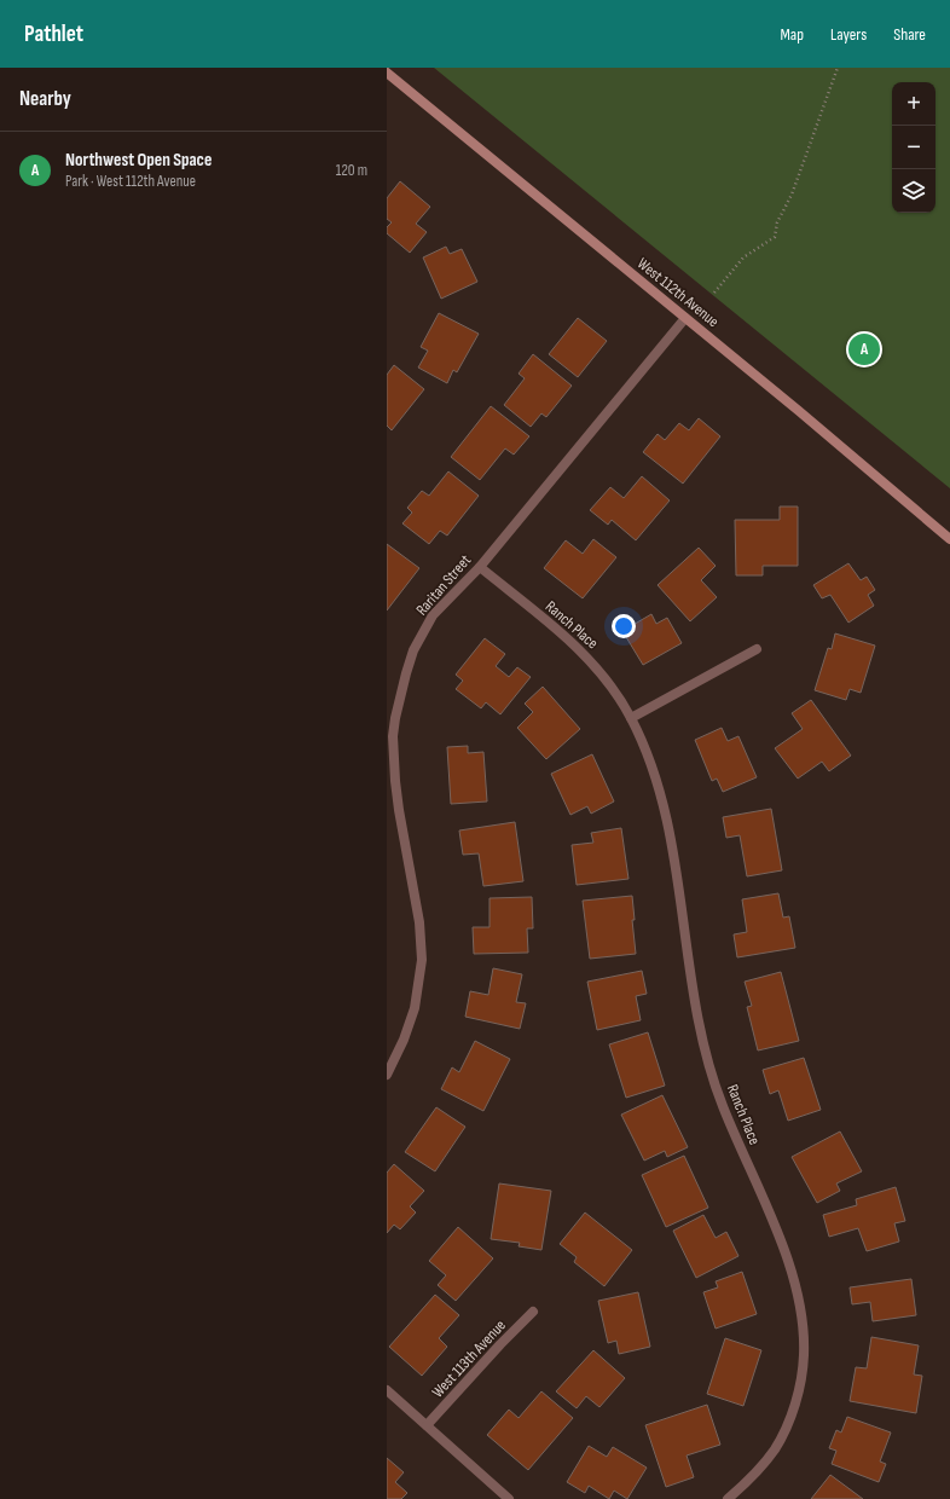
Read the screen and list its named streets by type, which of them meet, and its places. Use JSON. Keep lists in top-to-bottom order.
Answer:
{
  "streets": {
    "main road": ["West 112th Avenue"],
    "street": ["Raritan Street", "Ranch Place", "West 113th Avenue"]
  },
  "crossings": [
    ["West 112th Avenue", "Raritan Street"],
    ["Raritan Street", "Ranch Place"]
  ],
  "page": {
    "header": "Pathlet",
    "nav": ["Map", "Layers", "Share"],
    "heading": "Nearby",
    "map_buttons": ["+", "−"],
    "list": [
      {
        "mark": "A",
        "name": "Northwest Open Space",
        "note": "Park · West 112th Avenue",
        "value": "120 m"
      }
    ],
    "pins": "A"
  }
}
